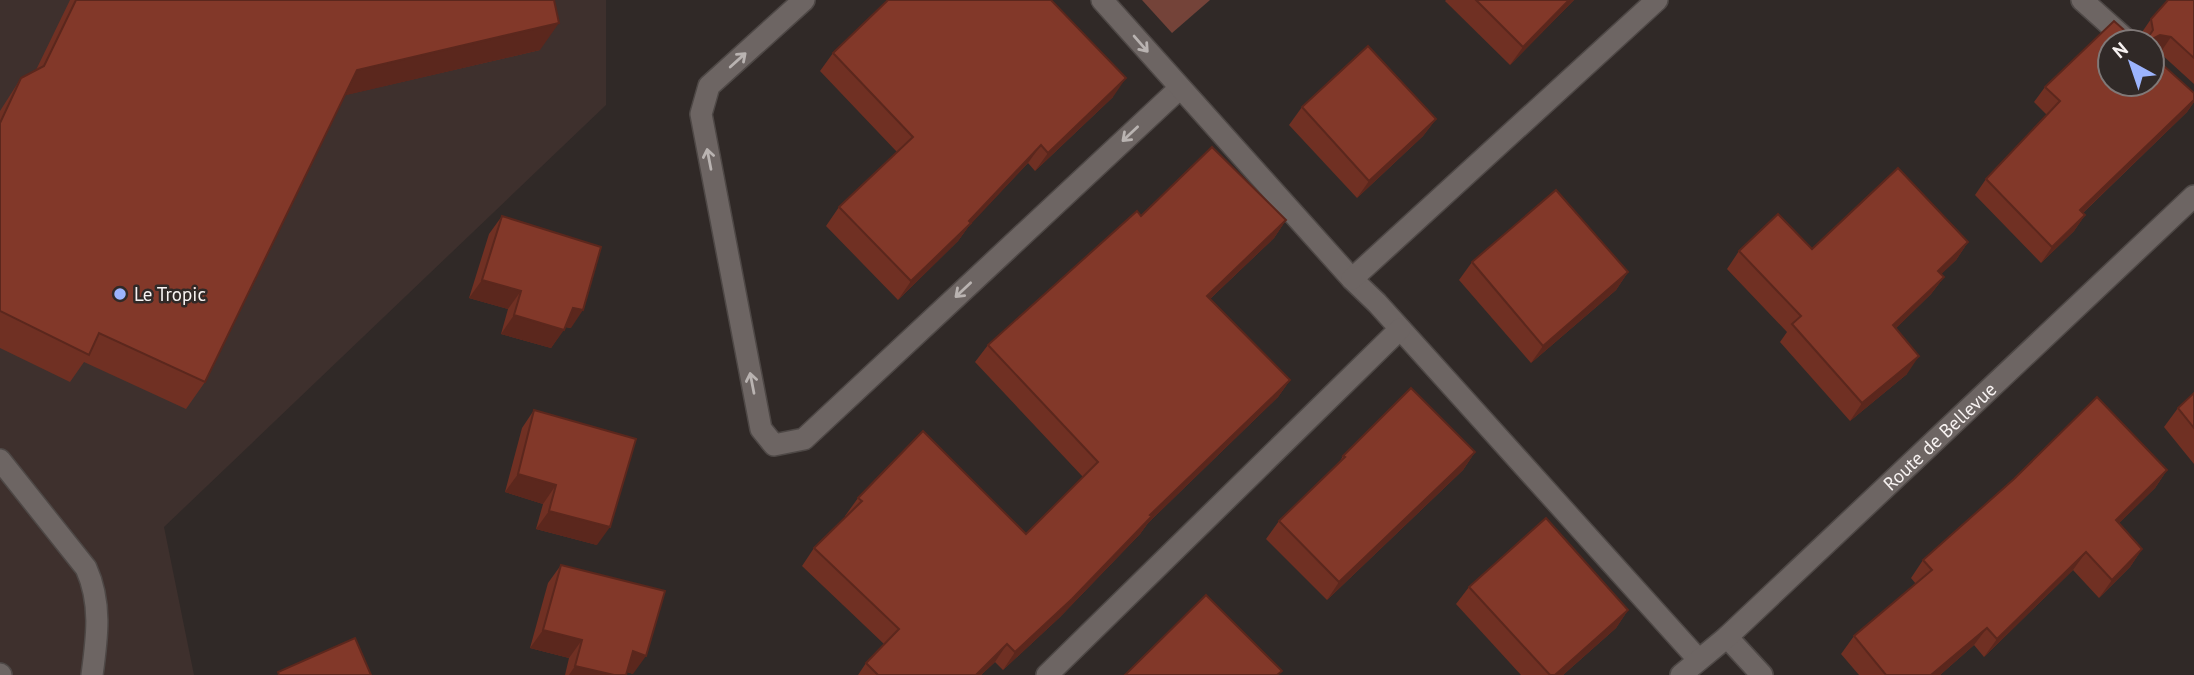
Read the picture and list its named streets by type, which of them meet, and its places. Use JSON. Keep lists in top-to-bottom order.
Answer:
{
  "streets": {
    "street": ["Route de Bellevue"]
  },
  "places": ["Le Tropic"],
  "north": "top left"
}
